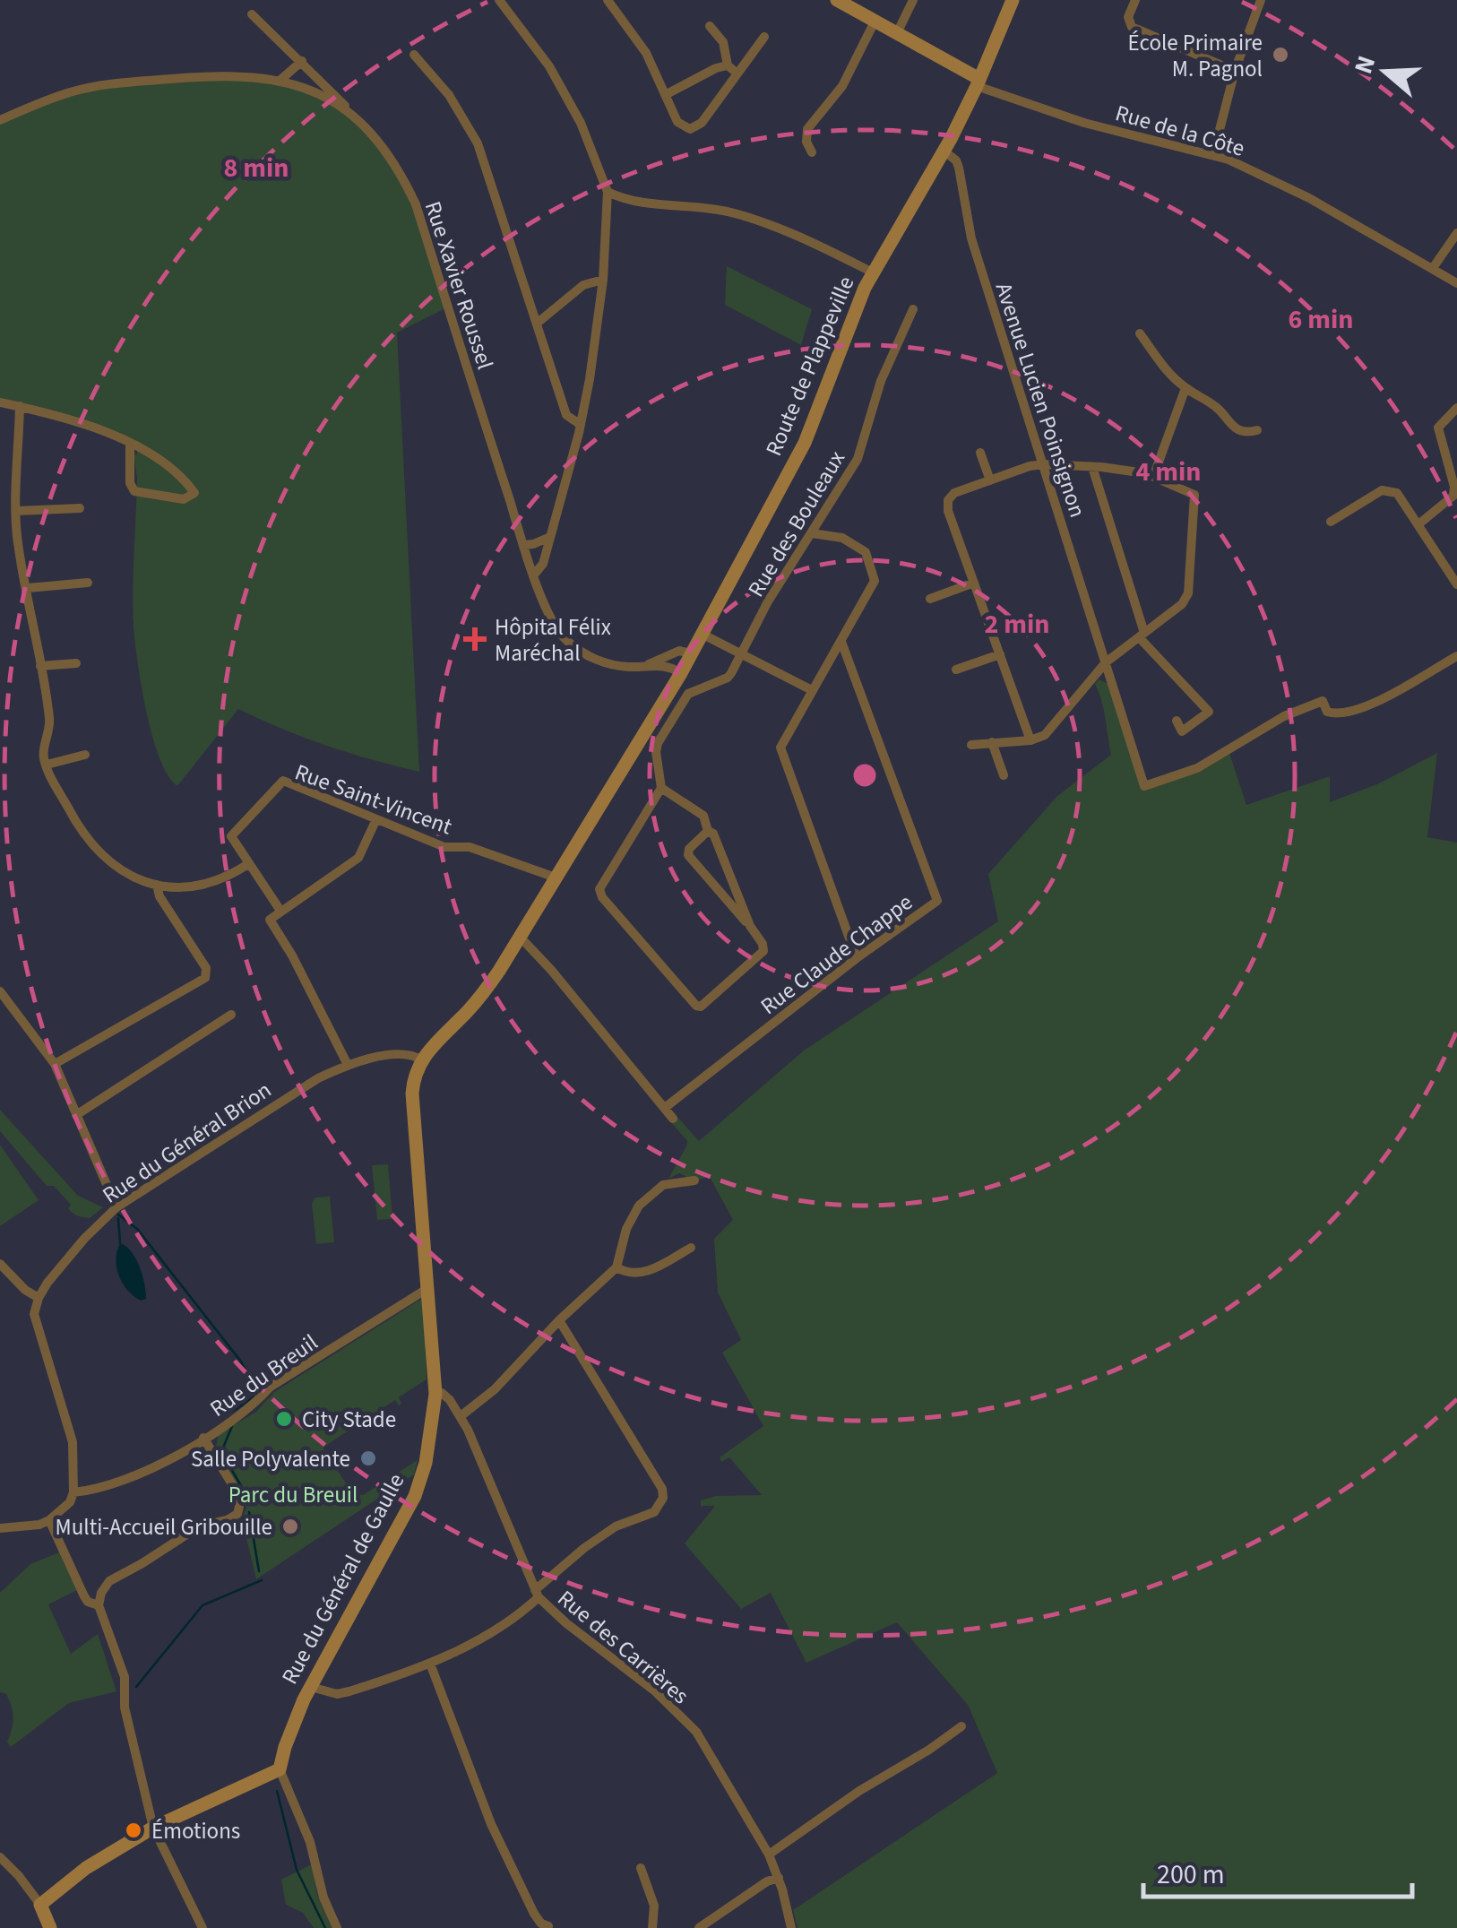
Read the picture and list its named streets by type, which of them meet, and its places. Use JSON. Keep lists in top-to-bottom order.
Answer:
{
  "streets": {
    "street": [
      "Rue de la Côte",
      "Rue Xavier Roussel",
      "Route de Plappeville",
      "Avenue Lucien Poinsignon",
      "Rue des Bouleaux",
      "Rue Saint-Vincent",
      "Rue Claude Chappe",
      "Rue du Général Brion",
      "Rue du Breuil",
      "Rue du Général de Gaulle",
      "Rue des Carrières"
    ]
  },
  "crossings": [
    ["Rue de la Côte", "Route de Plappeville"],
    ["Rue Xavier Roussel", "Route de Plappeville"],
    ["Route de Plappeville", "Avenue Lucien Poinsignon"],
    ["Route de Plappeville", "Rue Saint-Vincent"],
    ["Rue du Général Brion", "Rue du Général de Gaulle"],
    ["Rue du Breuil", "Rue du Général de Gaulle"],
    ["Rue du Général de Gaulle", "Rue des Carrières"]
  ],
  "parks": ["Parc du Breuil"],
  "places": {
    "other": [
      "École Primaire M. Pagnol",
      "City Stade",
      "Salle Polyvalente",
      "Multi-Accueil Gribouille",
      "Émotions"
    ],
    "health": ["Hôpital Félix Maréchal"]
  },
  "scale_bar": "200 m",
  "north": "left",
  "rings": [
    "8 min",
    "6 min",
    "4 min",
    "2 min"
  ]
}
